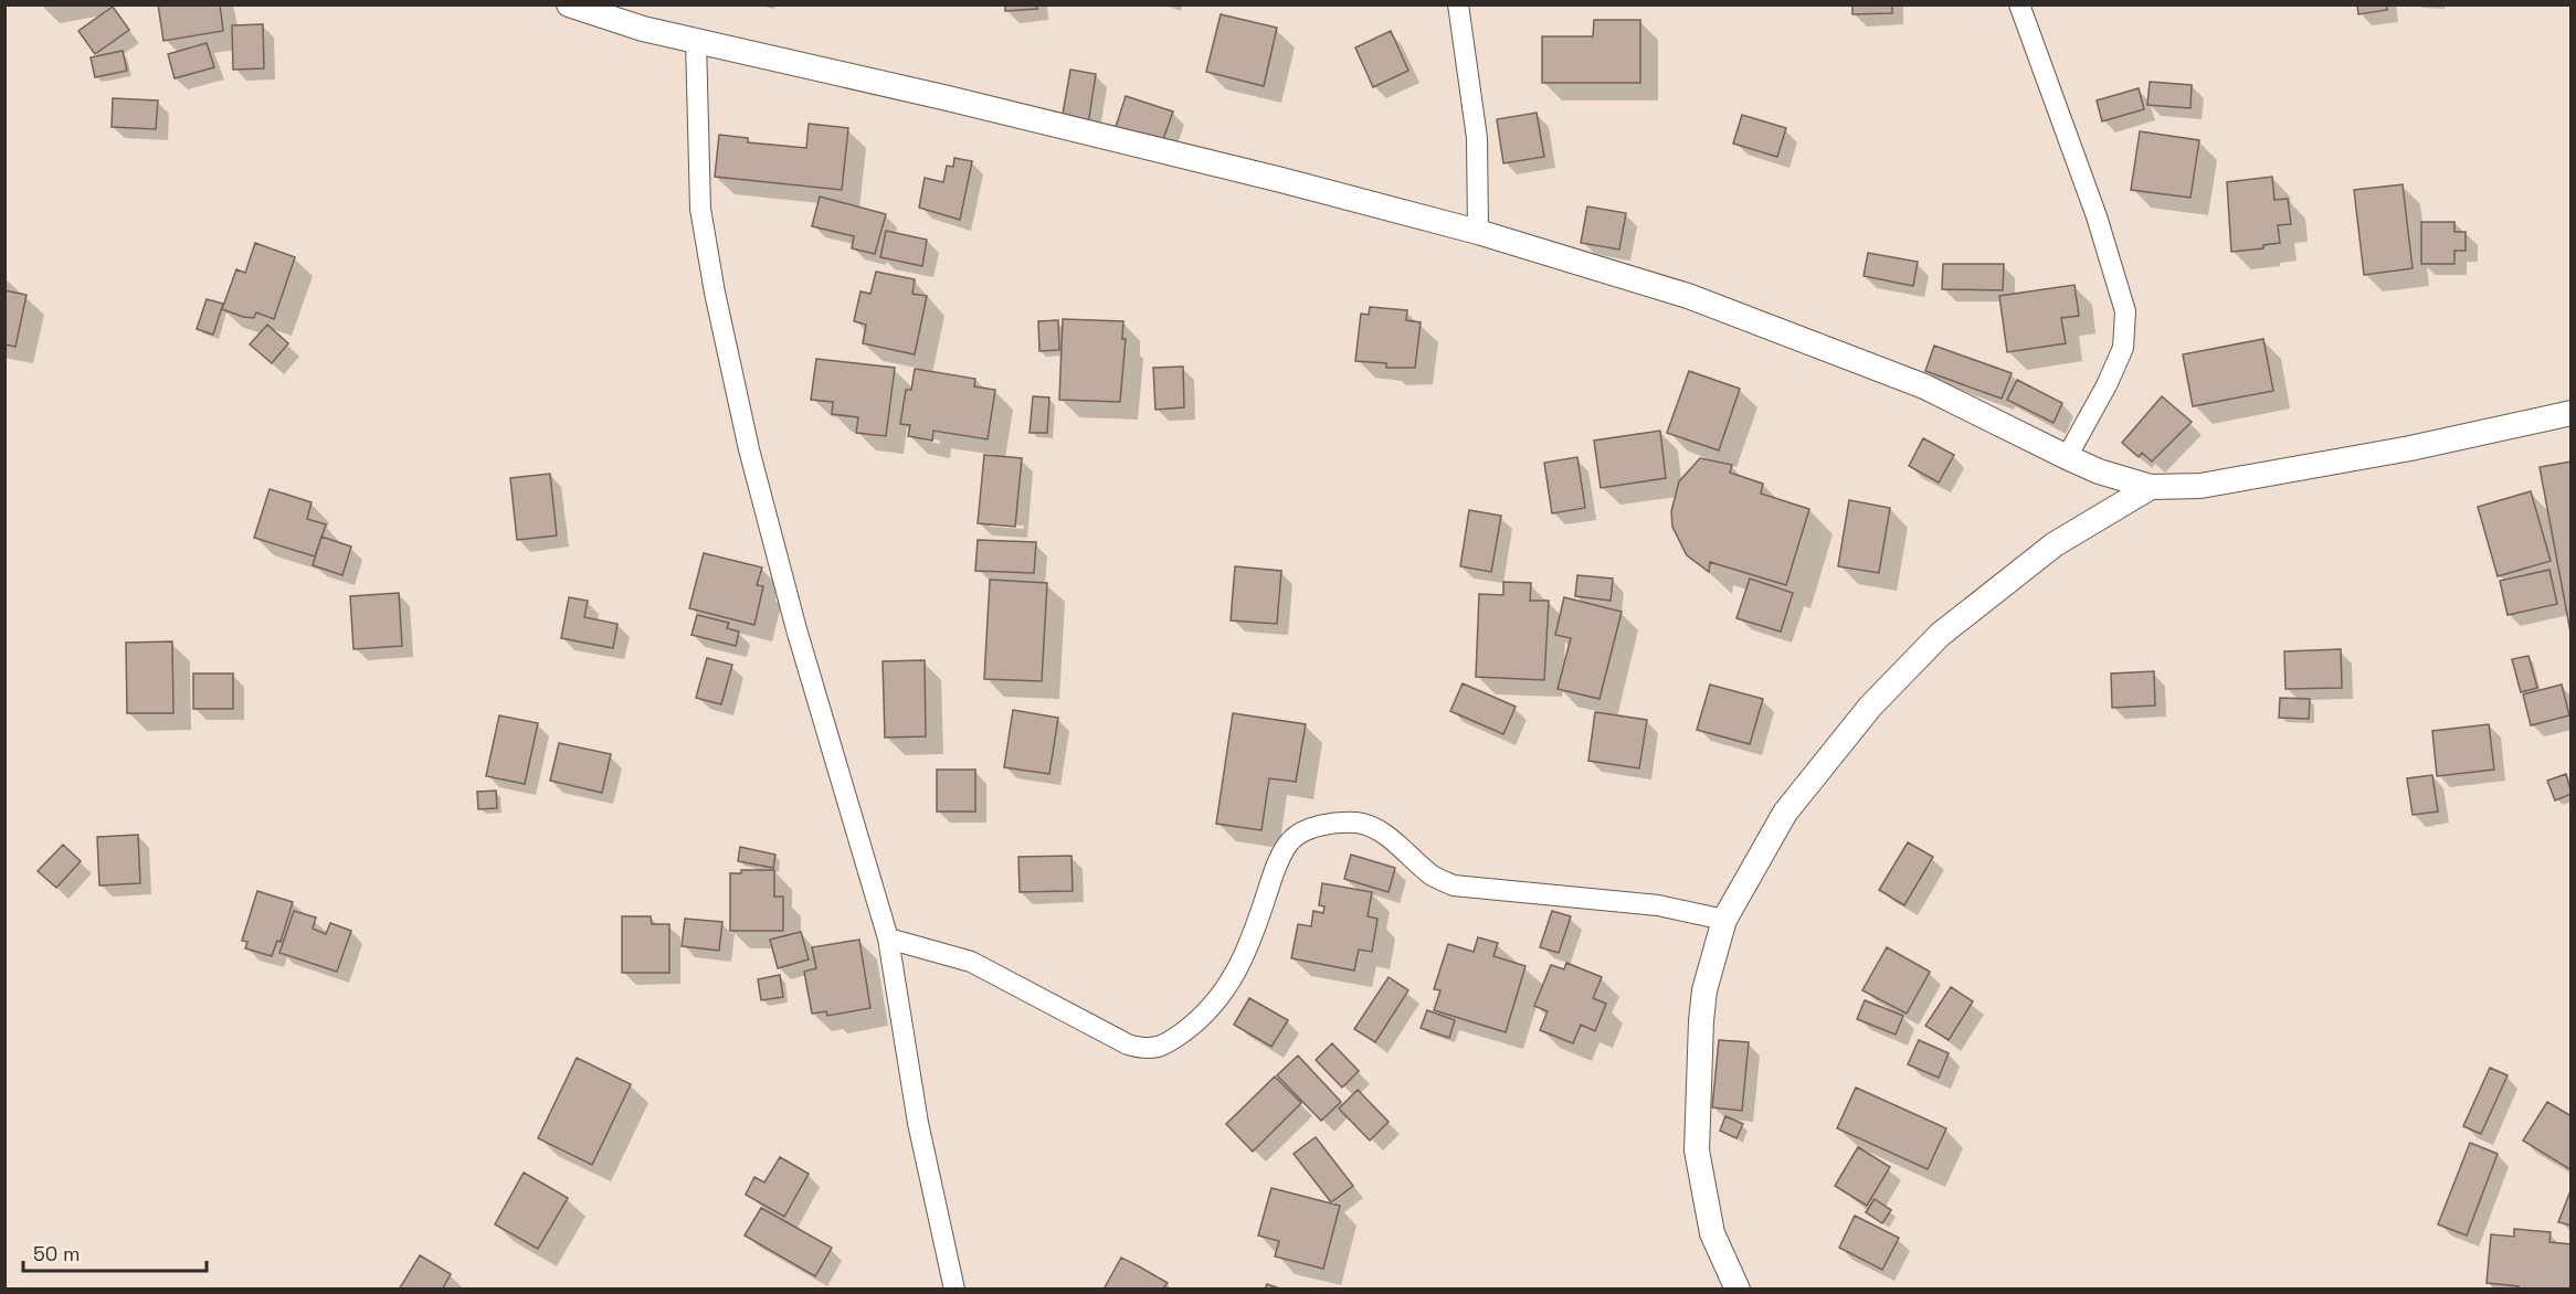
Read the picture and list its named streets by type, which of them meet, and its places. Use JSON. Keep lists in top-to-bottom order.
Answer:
{
  "scale_bar": "50 m"
}
